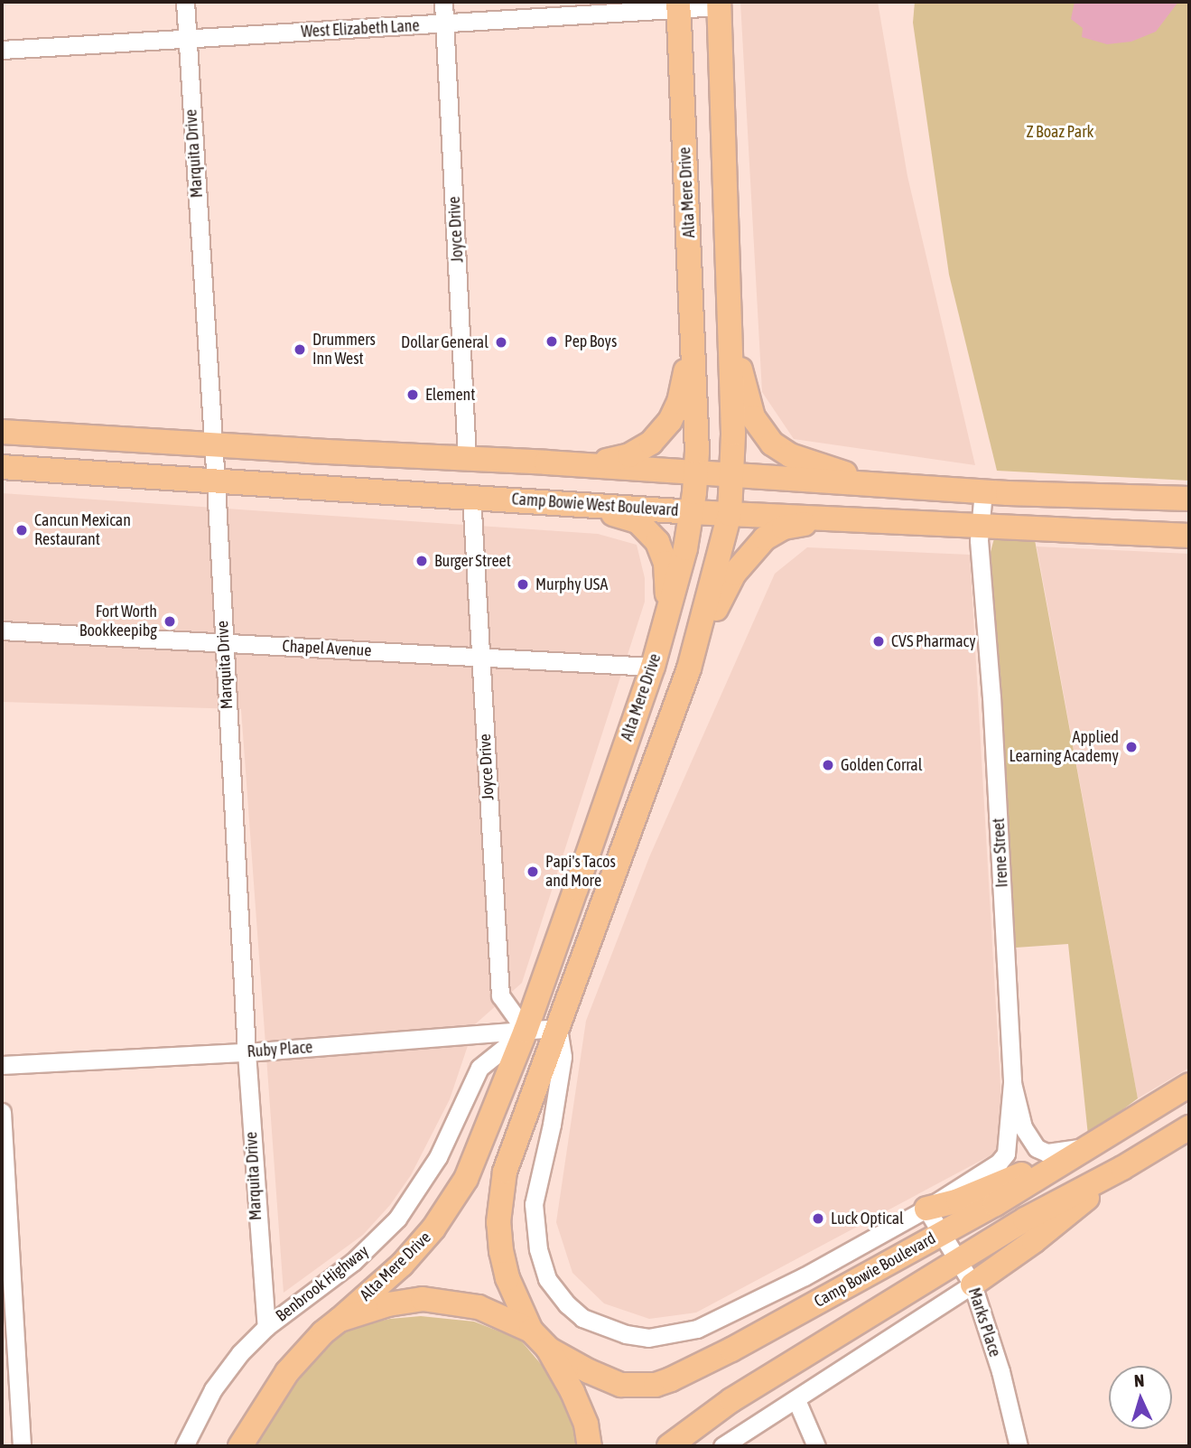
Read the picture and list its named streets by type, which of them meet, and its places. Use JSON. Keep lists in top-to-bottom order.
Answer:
{
  "streets": {
    "main road": ["Alta Mere Drive", "Camp Bowie West Boulevard", "Camp Bowie Boulevard"],
    "street": [
      "West Elizabeth Lane",
      "Marquita Drive",
      "Joyce Drive",
      "Chapel Avenue",
      "Irene Street",
      "Ruby Place",
      "Benbrook Highway",
      "Marks Place"
    ]
  },
  "crossings": [
    ["West Elizabeth Lane", "Marquita Drive"],
    ["West Elizabeth Lane", "Alta Mere Drive"],
    ["West Elizabeth Lane", "Joyce Drive"],
    ["Marquita Drive", "Camp Bowie West Boulevard"],
    ["Marquita Drive", "Chapel Avenue"],
    ["Marquita Drive", "Ruby Place"],
    ["Marquita Drive", "Benbrook Highway"],
    ["Alta Mere Drive", "Joyce Drive"],
    ["Alta Mere Drive", "Camp Bowie West Boulevard"],
    ["Alta Mere Drive", "Chapel Avenue"],
    ["Alta Mere Drive", "Ruby Place"],
    ["Alta Mere Drive", "Benbrook Highway"],
    ["Joyce Drive", "Camp Bowie West Boulevard"],
    ["Joyce Drive", "Chapel Avenue"],
    ["Joyce Drive", "Ruby Place"],
    ["Joyce Drive", "Benbrook Highway"],
    ["Camp Bowie West Boulevard", "Irene Street"],
    ["Irene Street", "Camp Bowie Boulevard"],
    ["Ruby Place", "Camp Bowie Boulevard"],
    ["Ruby Place", "Benbrook Highway"],
    ["Camp Bowie Boulevard", "Marks Place"]
  ],
  "parks": ["Z Boaz Park"],
  "places": [
    "Pep Boys",
    "Dollar General",
    "Drummers Inn West",
    "Element",
    "Cancun Mexican Restaurant",
    "Burger Street",
    "Murphy USA",
    "Fort Worth Bookkeepibg",
    "CVS Pharmacy",
    "Applied Learning Academy",
    "Golden Corral",
    "Papi's Tacos and More",
    "Luck Optical"
  ],
  "north": "top"
}
